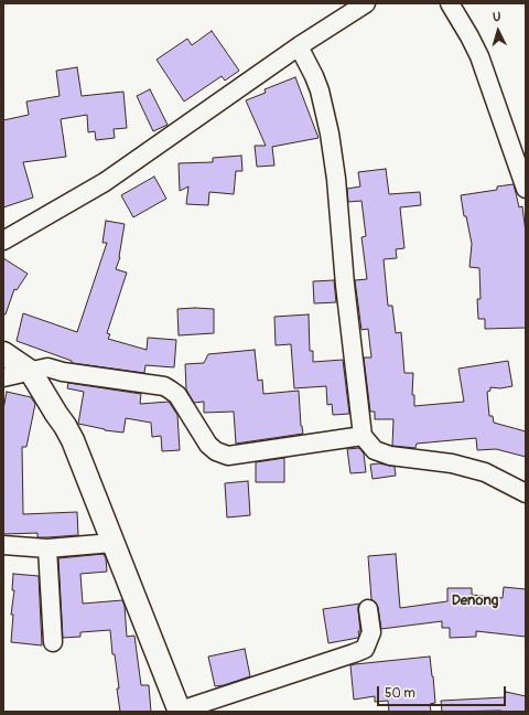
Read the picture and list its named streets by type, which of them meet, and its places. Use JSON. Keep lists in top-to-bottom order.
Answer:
{
  "districts": ["Denong"],
  "scale_bar": "50 m",
  "north": "top"
}
